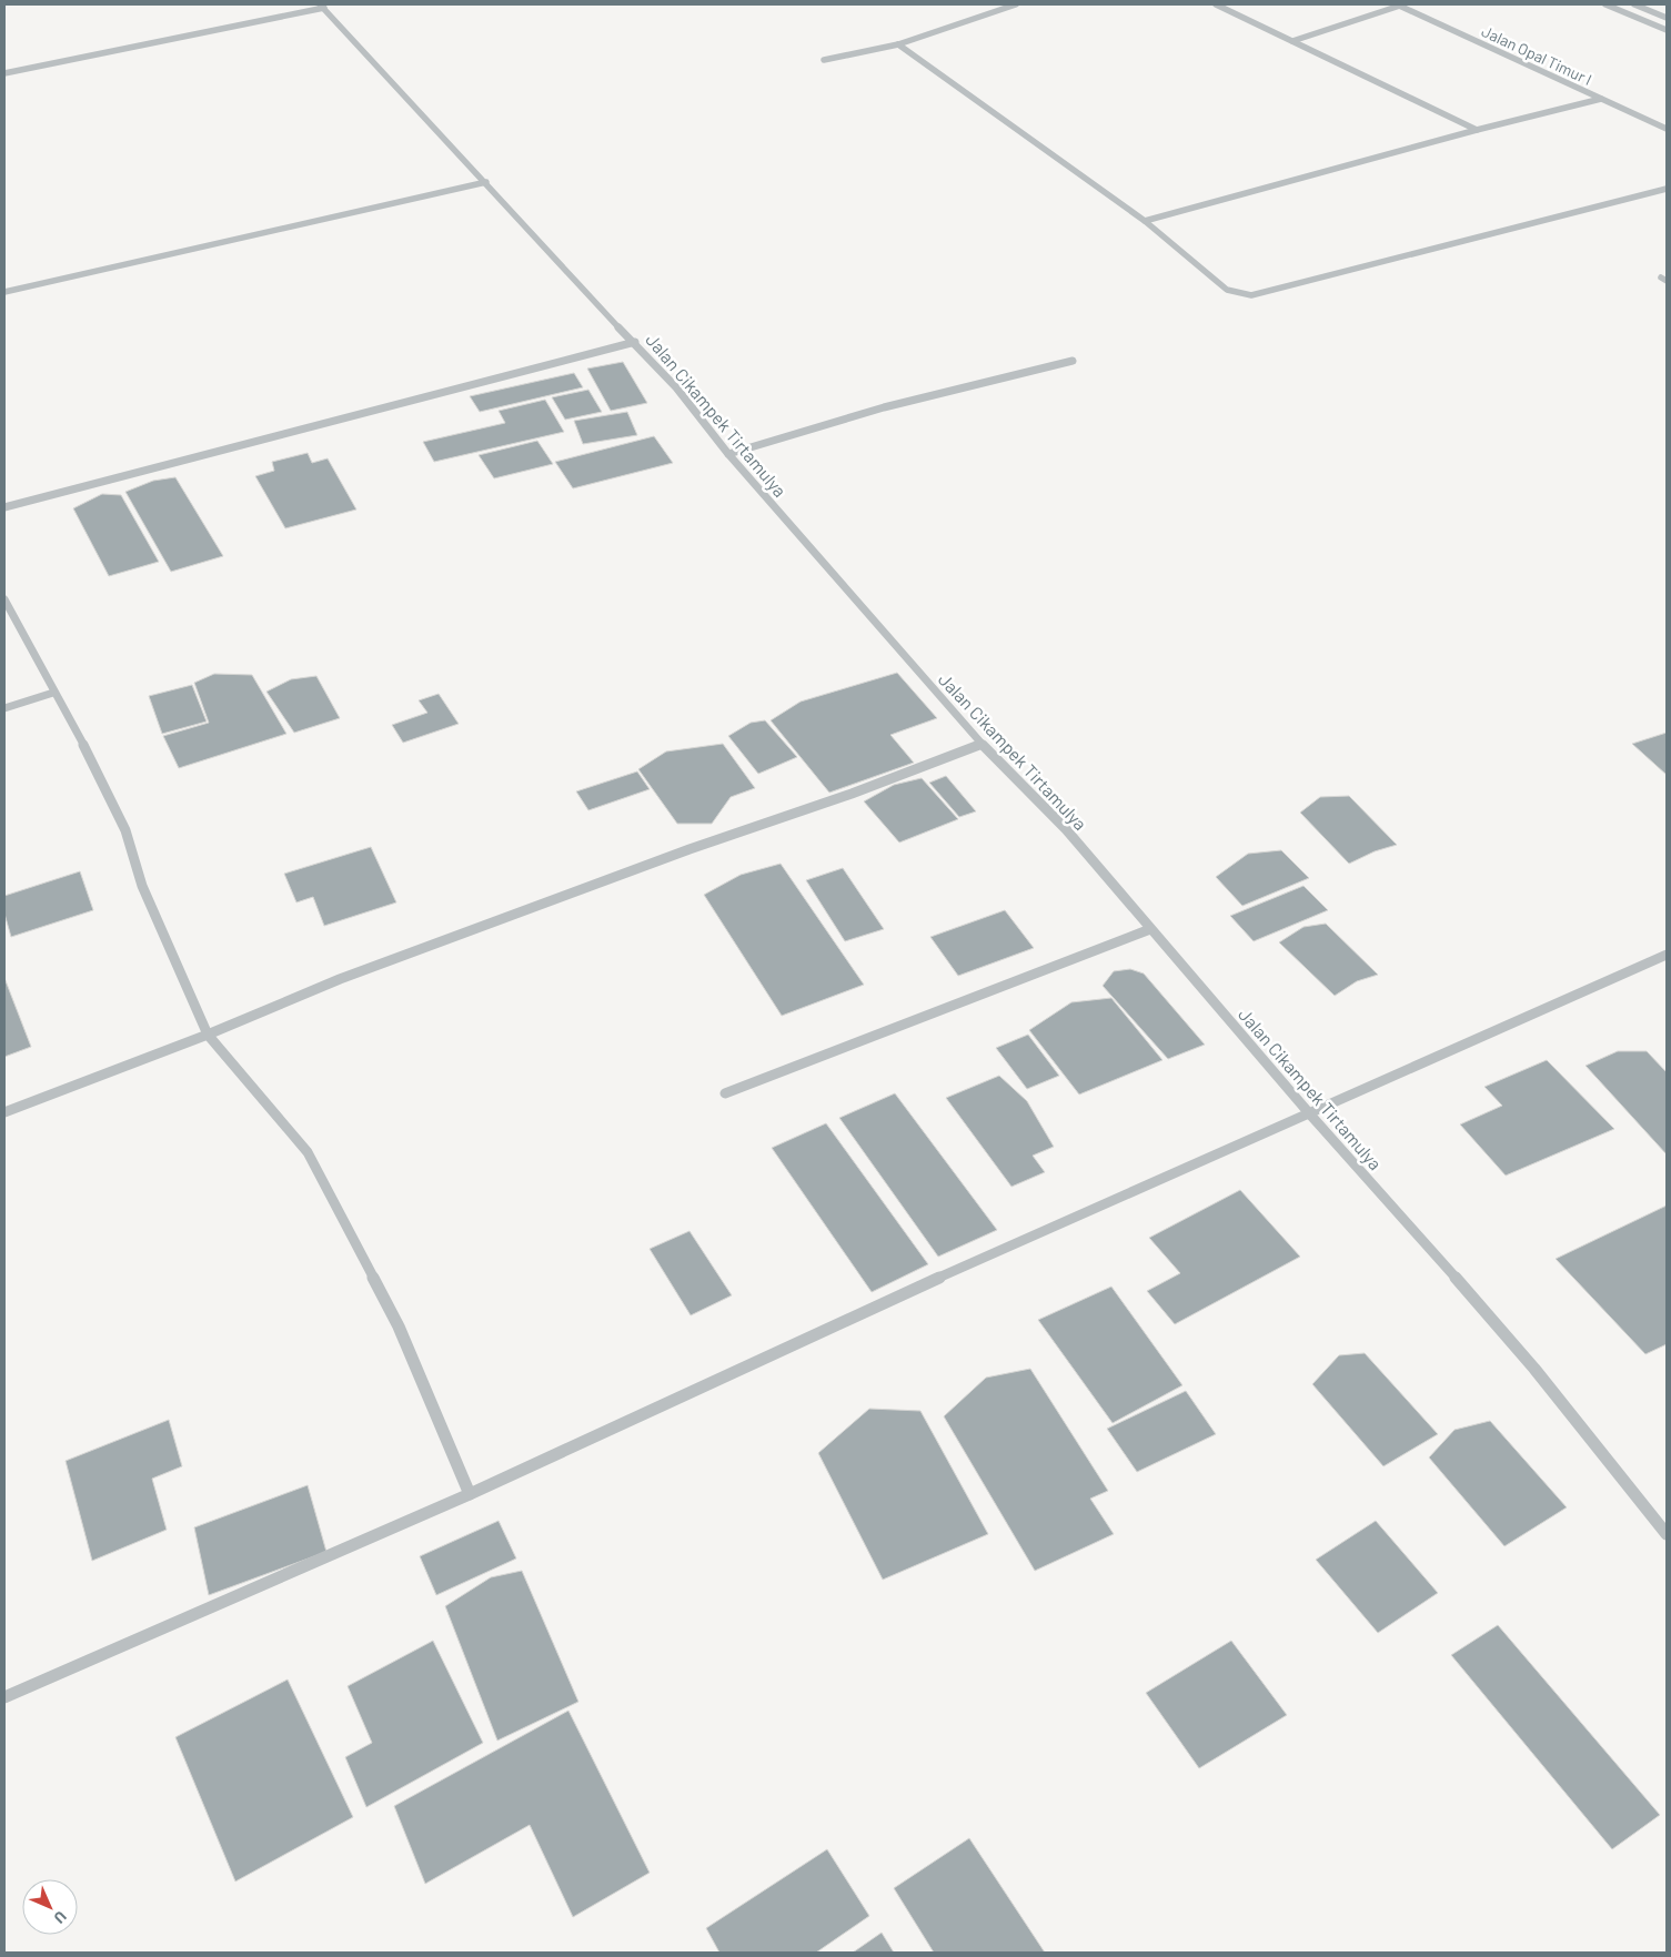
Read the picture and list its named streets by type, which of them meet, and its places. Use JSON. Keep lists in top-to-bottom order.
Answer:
{
  "streets": {
    "street": ["Jalan Opal Timur I", "Jalan Cikampek Tirtamulya"]
  },
  "north": "bottom right"
}
